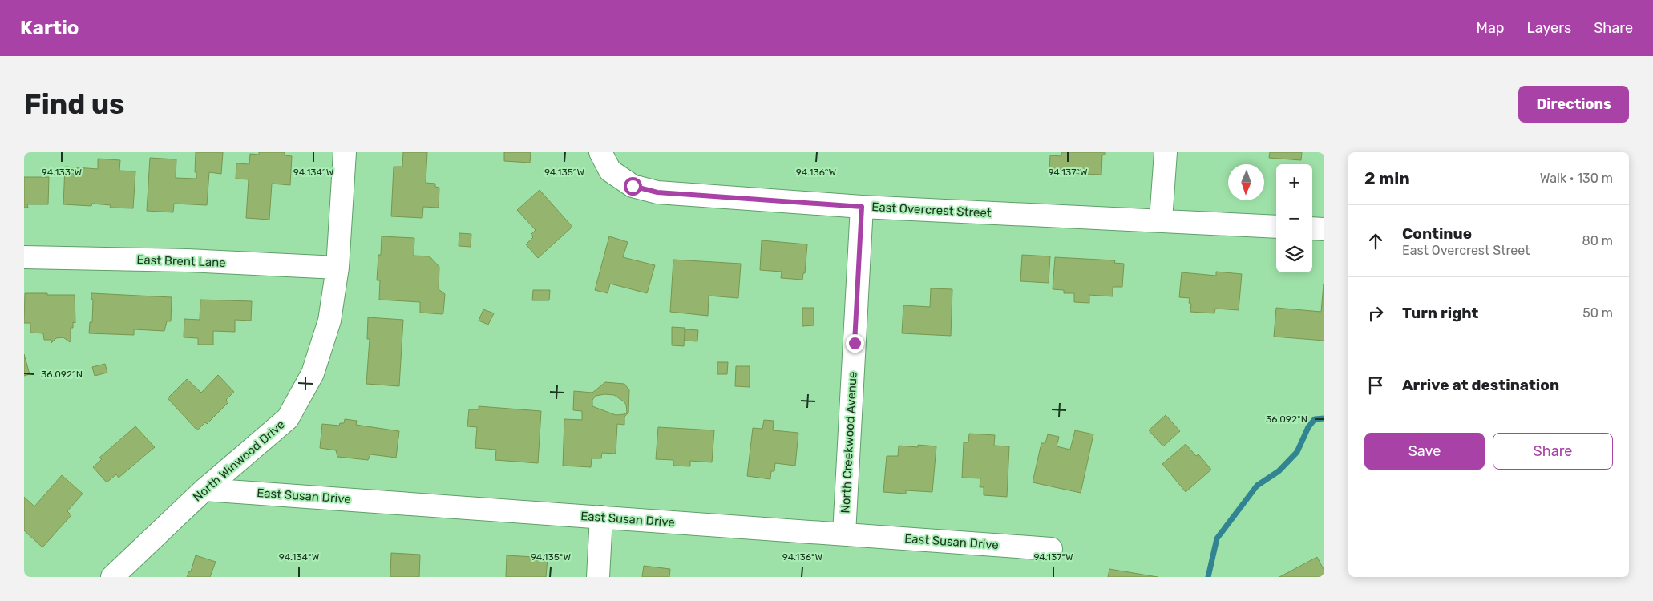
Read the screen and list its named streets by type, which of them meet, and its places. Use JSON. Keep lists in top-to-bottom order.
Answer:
{
  "streets": {
    "street": [
      "East Overcrest Street",
      "East Brent Lane",
      "North Creekwood Avenue",
      "North Winwood Drive",
      "East Susan Drive"
    ]
  },
  "crossings": [
    ["East Overcrest Street", "North Creekwood Avenue"],
    ["East Brent Lane", "North Winwood Drive"],
    ["North Creekwood Avenue", "East Susan Drive"],
    ["North Winwood Drive", "East Susan Drive"]
  ],
  "north": "bottom",
  "page": {
    "header": "Kartio",
    "nav": ["Map", "Layers", "Share"],
    "buttons": [
      "Directions",
      ["Save", "Share"]
    ],
    "title": "Find us",
    "heading": ["2 min", "Walk · 130 m"],
    "map_buttons": ["+", "−"],
    "list": [
      ["Continue", "East Overcrest Street", "80 m"],
      ["Turn right", "50 m"],
      "Arrive at destination"
    ]
  },
  "coordinates": [
    "94.133°W",
    "94.134°W",
    "94.135°W",
    "94.136°W",
    "94.137°W",
    "36.092°N"
  ]
}
